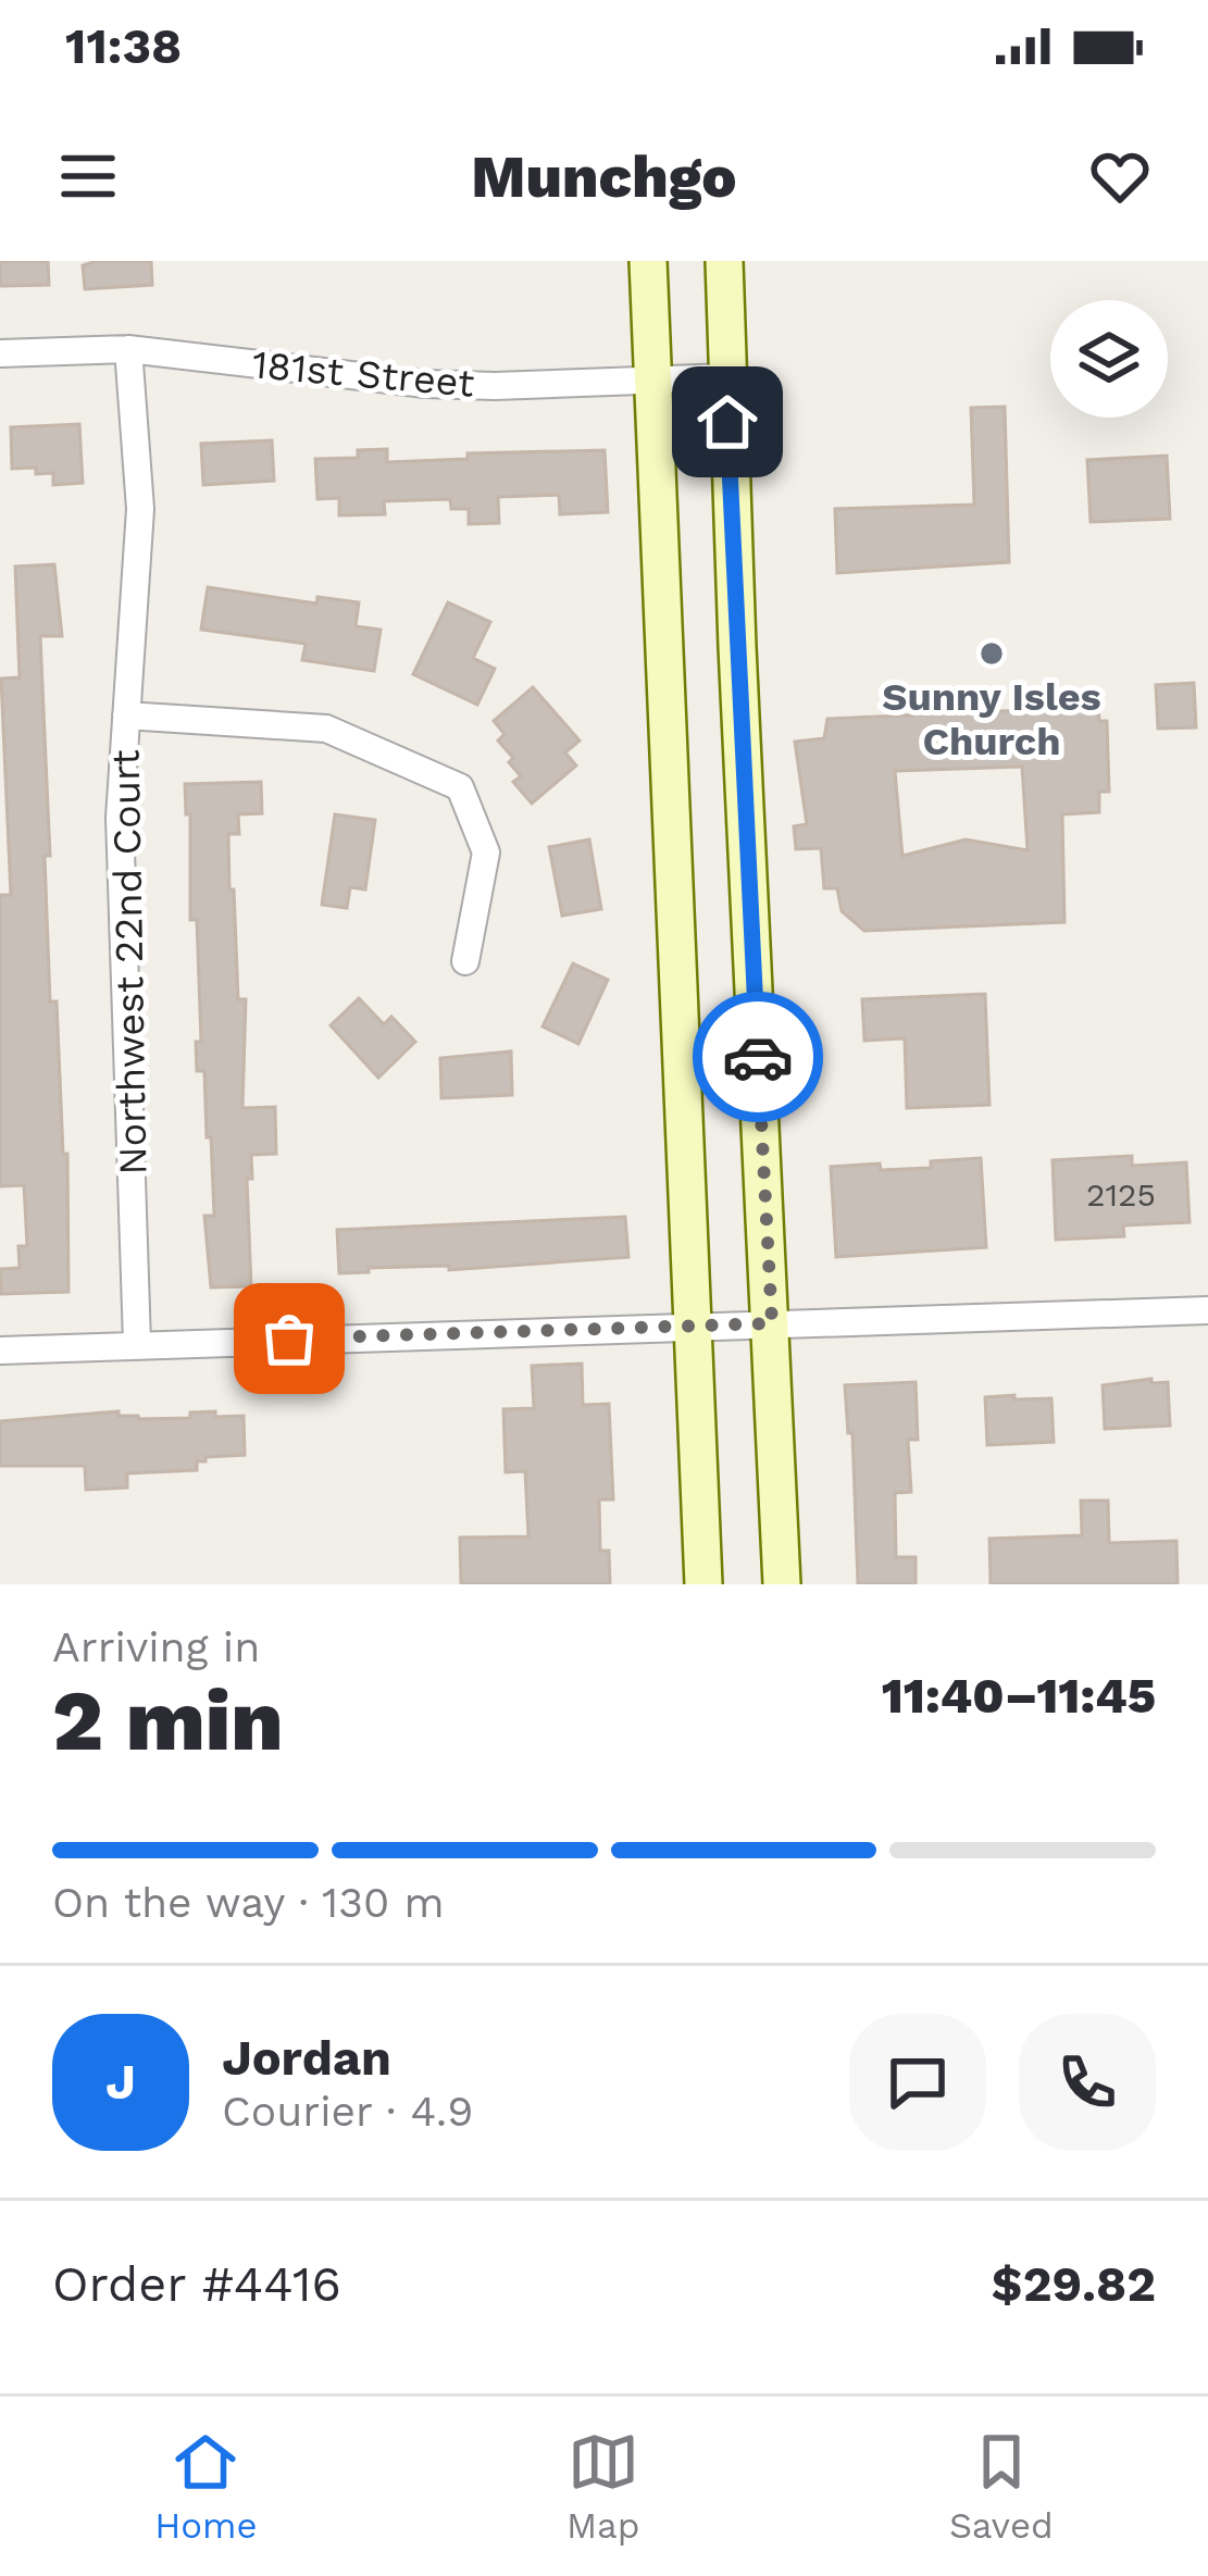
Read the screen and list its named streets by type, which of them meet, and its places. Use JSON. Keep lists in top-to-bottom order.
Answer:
{
  "streets": {
    "street": ["181st Street", "Northwest 22nd Court"]
  },
  "crossings": [
    ["181st Street", "Northwest 22nd Court"]
  ],
  "places": ["Sunny Isles Church"],
  "house_numbers": ["2125"],
  "page": {
    "status": "11:38",
    "header": "Munchgo",
    "heading": ["2 min", "Arriving in", "11:40–11:45"],
    "panel": [
      "Jordan",
      "Courier · 4.9",
      "Order #4416",
      "$29.82"
    ],
    "bar": "On the way · 130 m",
    "round": "J",
    "tabs": ["Home", "Map", "Saved"]
  }
}
